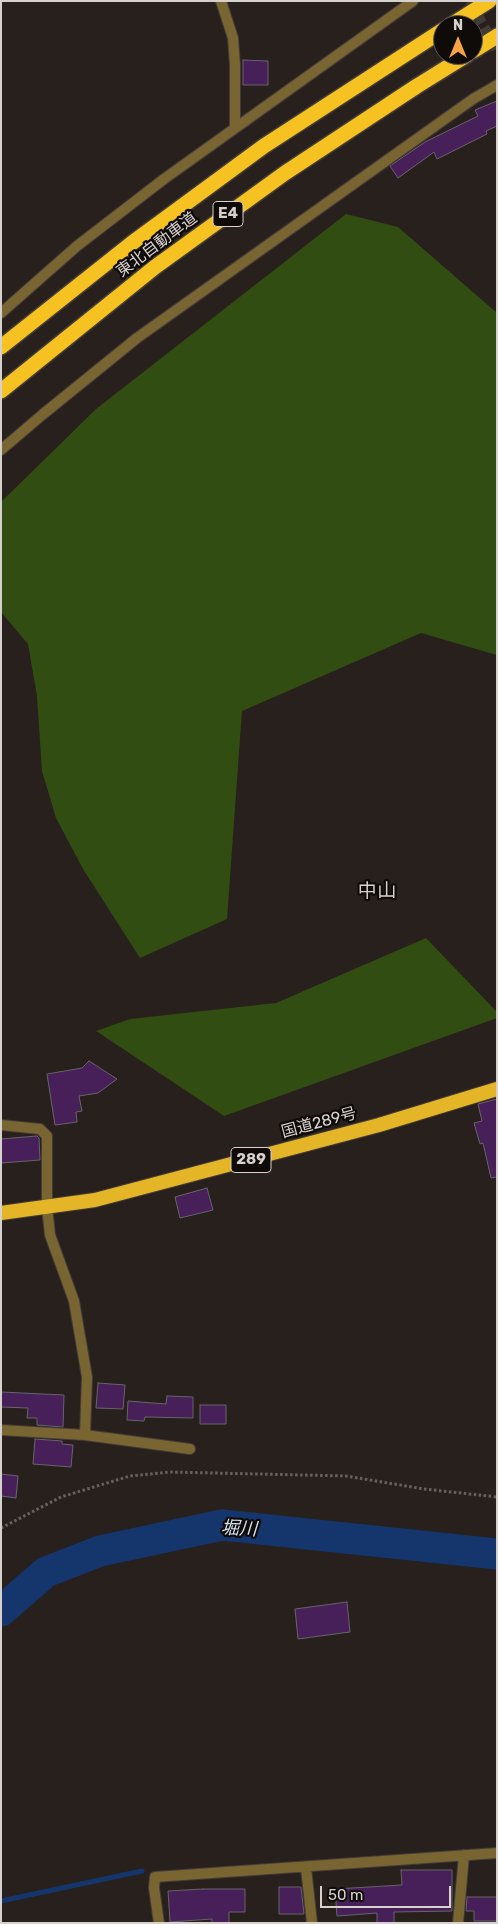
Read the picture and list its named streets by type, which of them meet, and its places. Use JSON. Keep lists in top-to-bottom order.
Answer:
{
  "streets": {
    "highway": [
      "E4",
      "東北自動車道",
      "国道289号",
      "289"
    ]
  },
  "districts": ["中山"],
  "water": ["堀川"],
  "scale_bar": "50 m",
  "north": "top"
}
